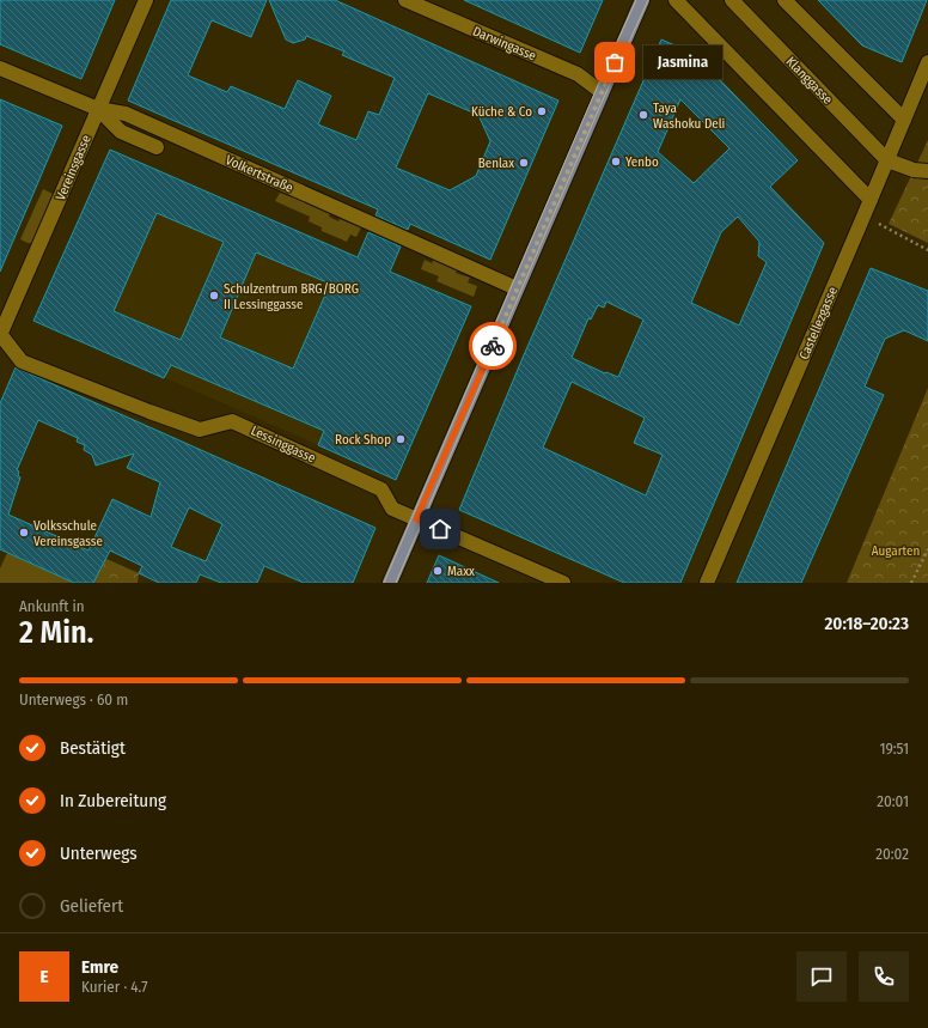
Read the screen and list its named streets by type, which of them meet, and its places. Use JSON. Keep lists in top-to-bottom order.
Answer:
{
  "streets": {
    "street": [
      "Darwingasse",
      "Klanggasse",
      "Vereinsgasse",
      "Volkertstraße",
      "Castellezgasse",
      "Lessinggasse"
    ]
  },
  "crossings": [
    ["Klanggasse", "Castellezgasse"],
    ["Vereinsgasse", "Volkertstraße"],
    ["Vereinsgasse", "Lessinggasse"]
  ],
  "parks": ["Augarten"],
  "places": [
    "Jasmina",
    "Küche & Co",
    "Taya Washoku Deli",
    "Yenbo",
    "Benlax",
    "Schulzentrum BRG/BORG II Lessinggasse",
    "Rock Shop",
    "Volksschule Vereinsgasse",
    "Maxx"
  ],
  "page": {
    "bubble": "Jasmina",
    "heading": ["2 Min.", "Ankunft in", "20:18–20:23"],
    "panel": ["Emre", "Kurier · 4.7"],
    "bar": "Unterwegs · 60 m",
    "list": [
      ["Bestätigt", "19:51"],
      ["In Zubereitung", "20:01"],
      ["Unterwegs", "20:02"],
      "Geliefert"
    ],
    "round": "E"
  }
}
